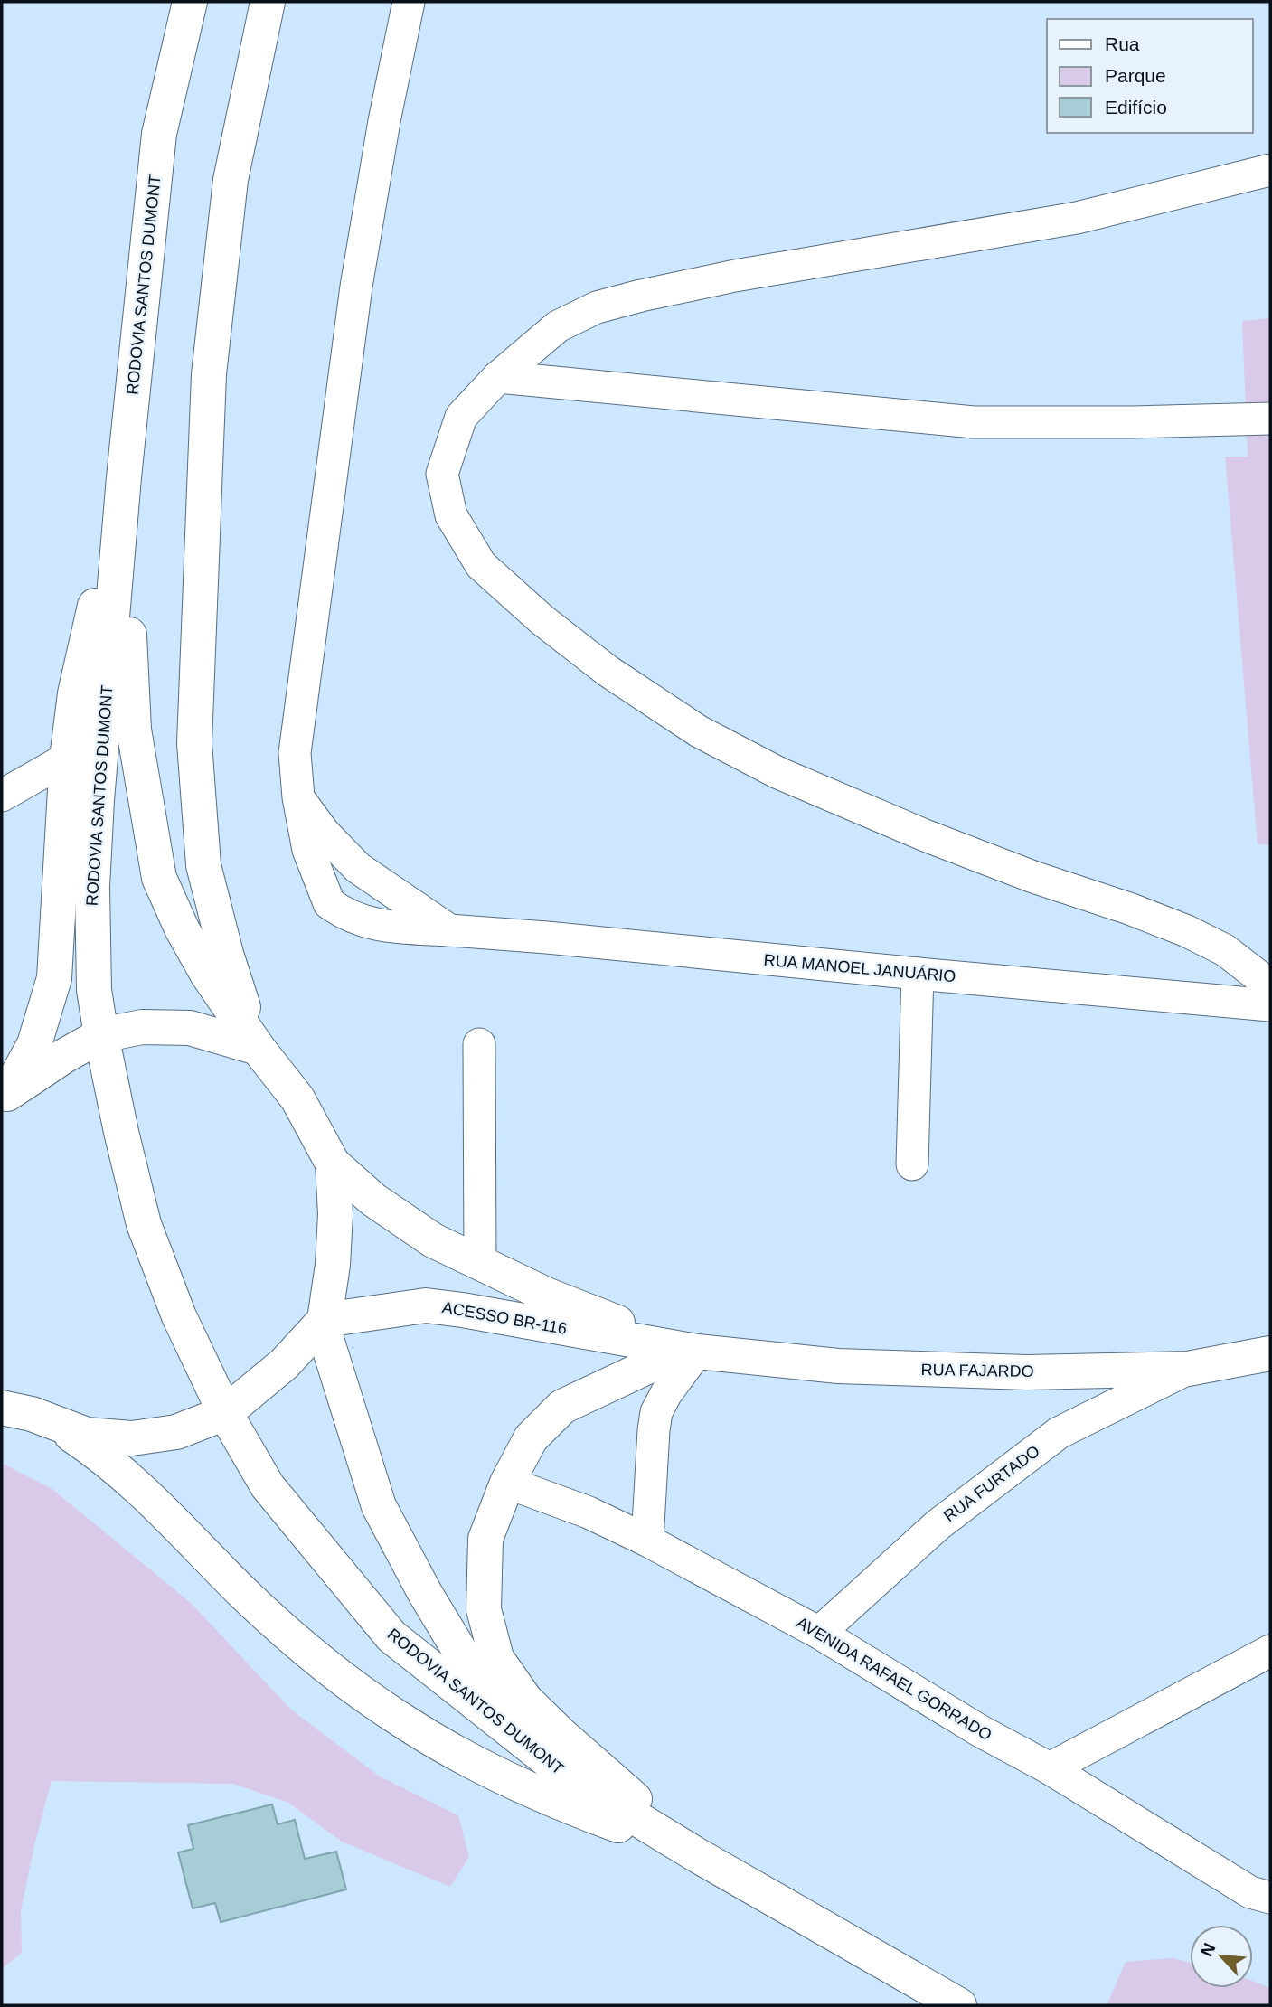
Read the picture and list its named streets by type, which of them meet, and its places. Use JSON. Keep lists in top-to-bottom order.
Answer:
{
  "streets": {
    "main road": ["RODOVIA SANTOS DUMONT", "ACESSO BR-116", "RUA FAJARDO"],
    "street": ["RUA MANOEL JANUÁRIO", "RUA FURTADO", "AVENIDA RAFAEL GORRADO"]
  },
  "crossings": [
    ["ACESSO BR-116", "RUA FAJARDO"],
    ["RUA FAJARDO", "RUA FURTADO"],
    ["RUA FURTADO", "AVENIDA RAFAEL GORRADO"]
  ],
  "legend": ["Rua", "Parque", "Edifício"],
  "north": "top left"
}
